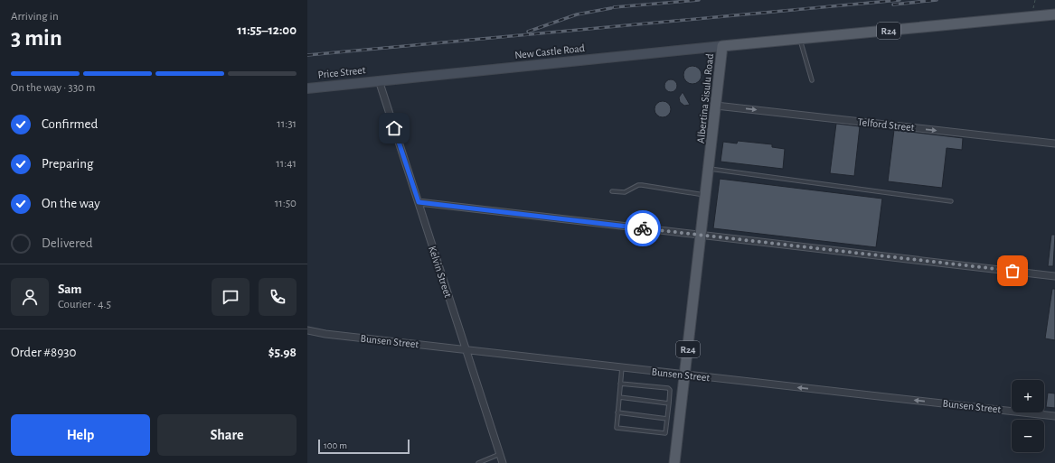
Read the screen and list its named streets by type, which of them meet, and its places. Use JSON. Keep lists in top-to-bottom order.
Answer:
{
  "streets": {
    "main road": ["R24", "Albertina Sisulu Road"],
    "street": [
      "New Castle Road",
      "Price Street",
      "Telford Street",
      "Kelvin Street",
      "Bunsen Street"
    ]
  },
  "crossings": [
    ["New Castle Road", "Price Street"],
    ["New Castle Road", "Albertina Sisulu Road"],
    ["New Castle Road", "Kelvin Street"],
    ["Price Street", "Kelvin Street"],
    ["Albertina Sisulu Road", "Telford Street"],
    ["Albertina Sisulu Road", "Bunsen Street"],
    ["Kelvin Street", "Bunsen Street"]
  ],
  "one_way": ["Telford Street", "Bunsen Street"],
  "scale_bar": "100 m",
  "page": {
    "heading": ["3 min", "Arriving in", "11:55–12:00"],
    "panel": [
      "Sam",
      "Courier · 4.5",
      "Order #8930",
      "$5.98"
    ],
    "bar": "On the way · 330 m",
    "list": [
      ["Confirmed", "11:31"],
      ["Preparing", "11:41"],
      ["On the way", "11:50"],
      "Delivered"
    ],
    "map_buttons": ["+", "−"],
    "buttons": ["Help", "Share"],
    "scale": "100 m"
  }
}
